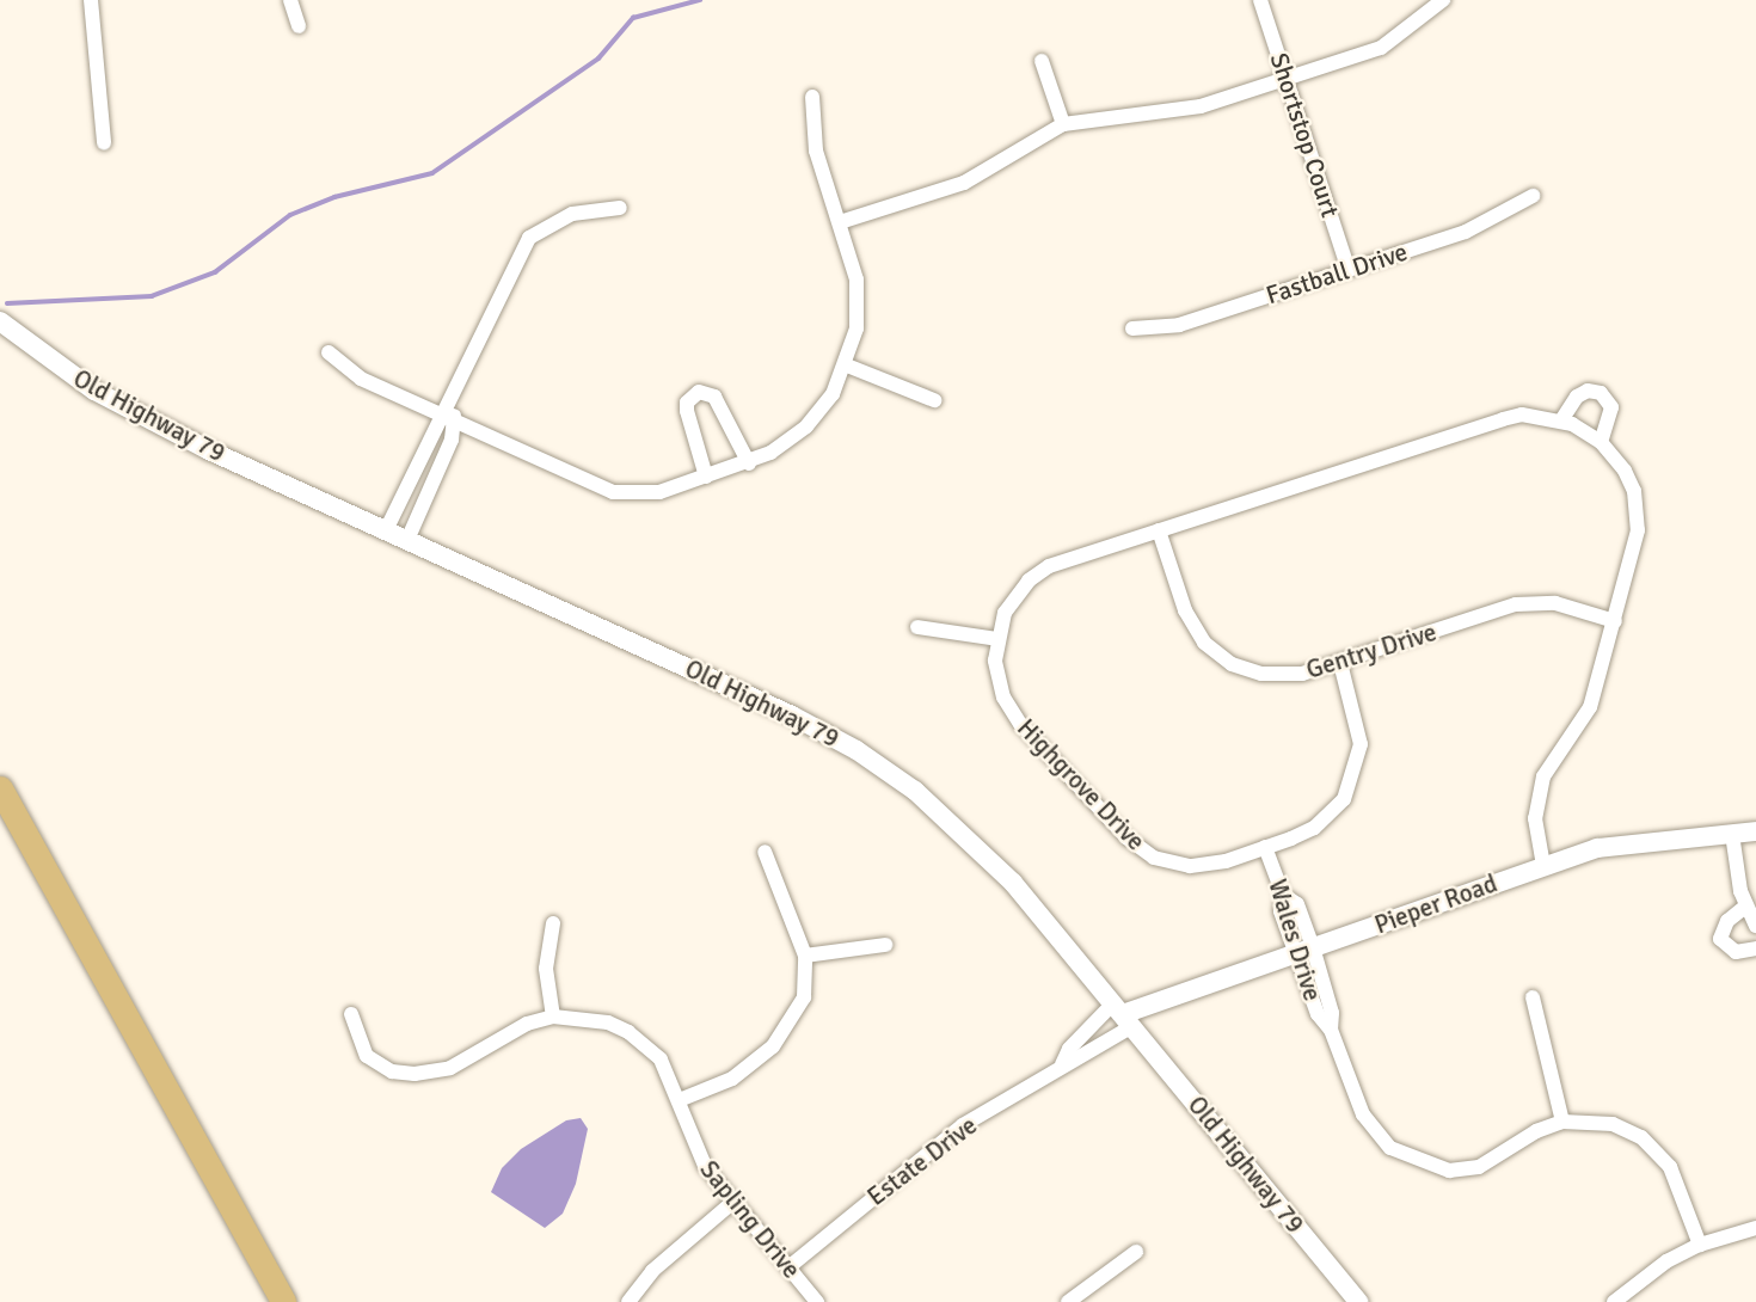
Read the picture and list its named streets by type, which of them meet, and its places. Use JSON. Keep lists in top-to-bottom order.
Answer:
{
  "streets": {
    "street": [
      "Shortstop Court",
      "Fastball Drive",
      "Old Highway 79",
      "Gentry Drive",
      "Highgrove Drive",
      "Pieper Road",
      "Wales Drive",
      "Estate Drive",
      "Sapling Drive"
    ]
  },
  "crossings": [
    ["Shortstop Court", "Fastball Drive"],
    ["Old Highway 79", "Pieper Road"],
    ["Old Highway 79", "Estate Drive"],
    ["Gentry Drive", "Highgrove Drive"],
    ["Highgrove Drive", "Pieper Road"],
    ["Highgrove Drive", "Wales Drive"],
    ["Pieper Road", "Wales Drive"],
    ["Pieper Road", "Estate Drive"],
    ["Estate Drive", "Sapling Drive"]
  ]
}
